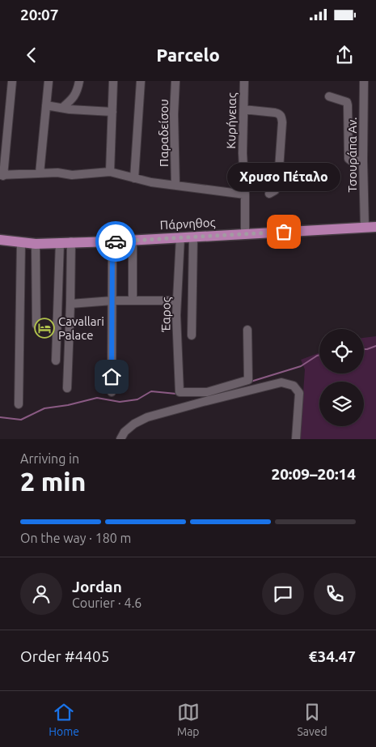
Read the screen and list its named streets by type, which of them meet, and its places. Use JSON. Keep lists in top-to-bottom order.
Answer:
{
  "streets": {
    "main road": ["Πάρνηθος"],
    "street": [
      "Κυρήνειας",
      "Παραδείσου",
      "Τσουράπα Αν.",
      "Έαρος"
    ]
  },
  "crossings": [
    ["Κυρήνειας", "Πάρνηθος"],
    ["Τσουράπα Αν.", "Πάρνηθος"],
    ["Πάρνηθος", "Έαρος"]
  ],
  "places": {
    "other": ["Χρυσο Πέταλο"],
    "hotel": ["Cavallari Palace"]
  },
  "page": {
    "status": "20:07",
    "header": "Parcelo",
    "bubble": "Χρυσο Πέταλο",
    "heading": ["2 min", "Arriving in", "20:09–20:14"],
    "panel": [
      "Jordan",
      "Courier · 4.6",
      "Order #4405",
      "€34.47"
    ],
    "bar": "On the way · 180 m",
    "tabs": ["Home", "Map", "Saved"]
  }
}
